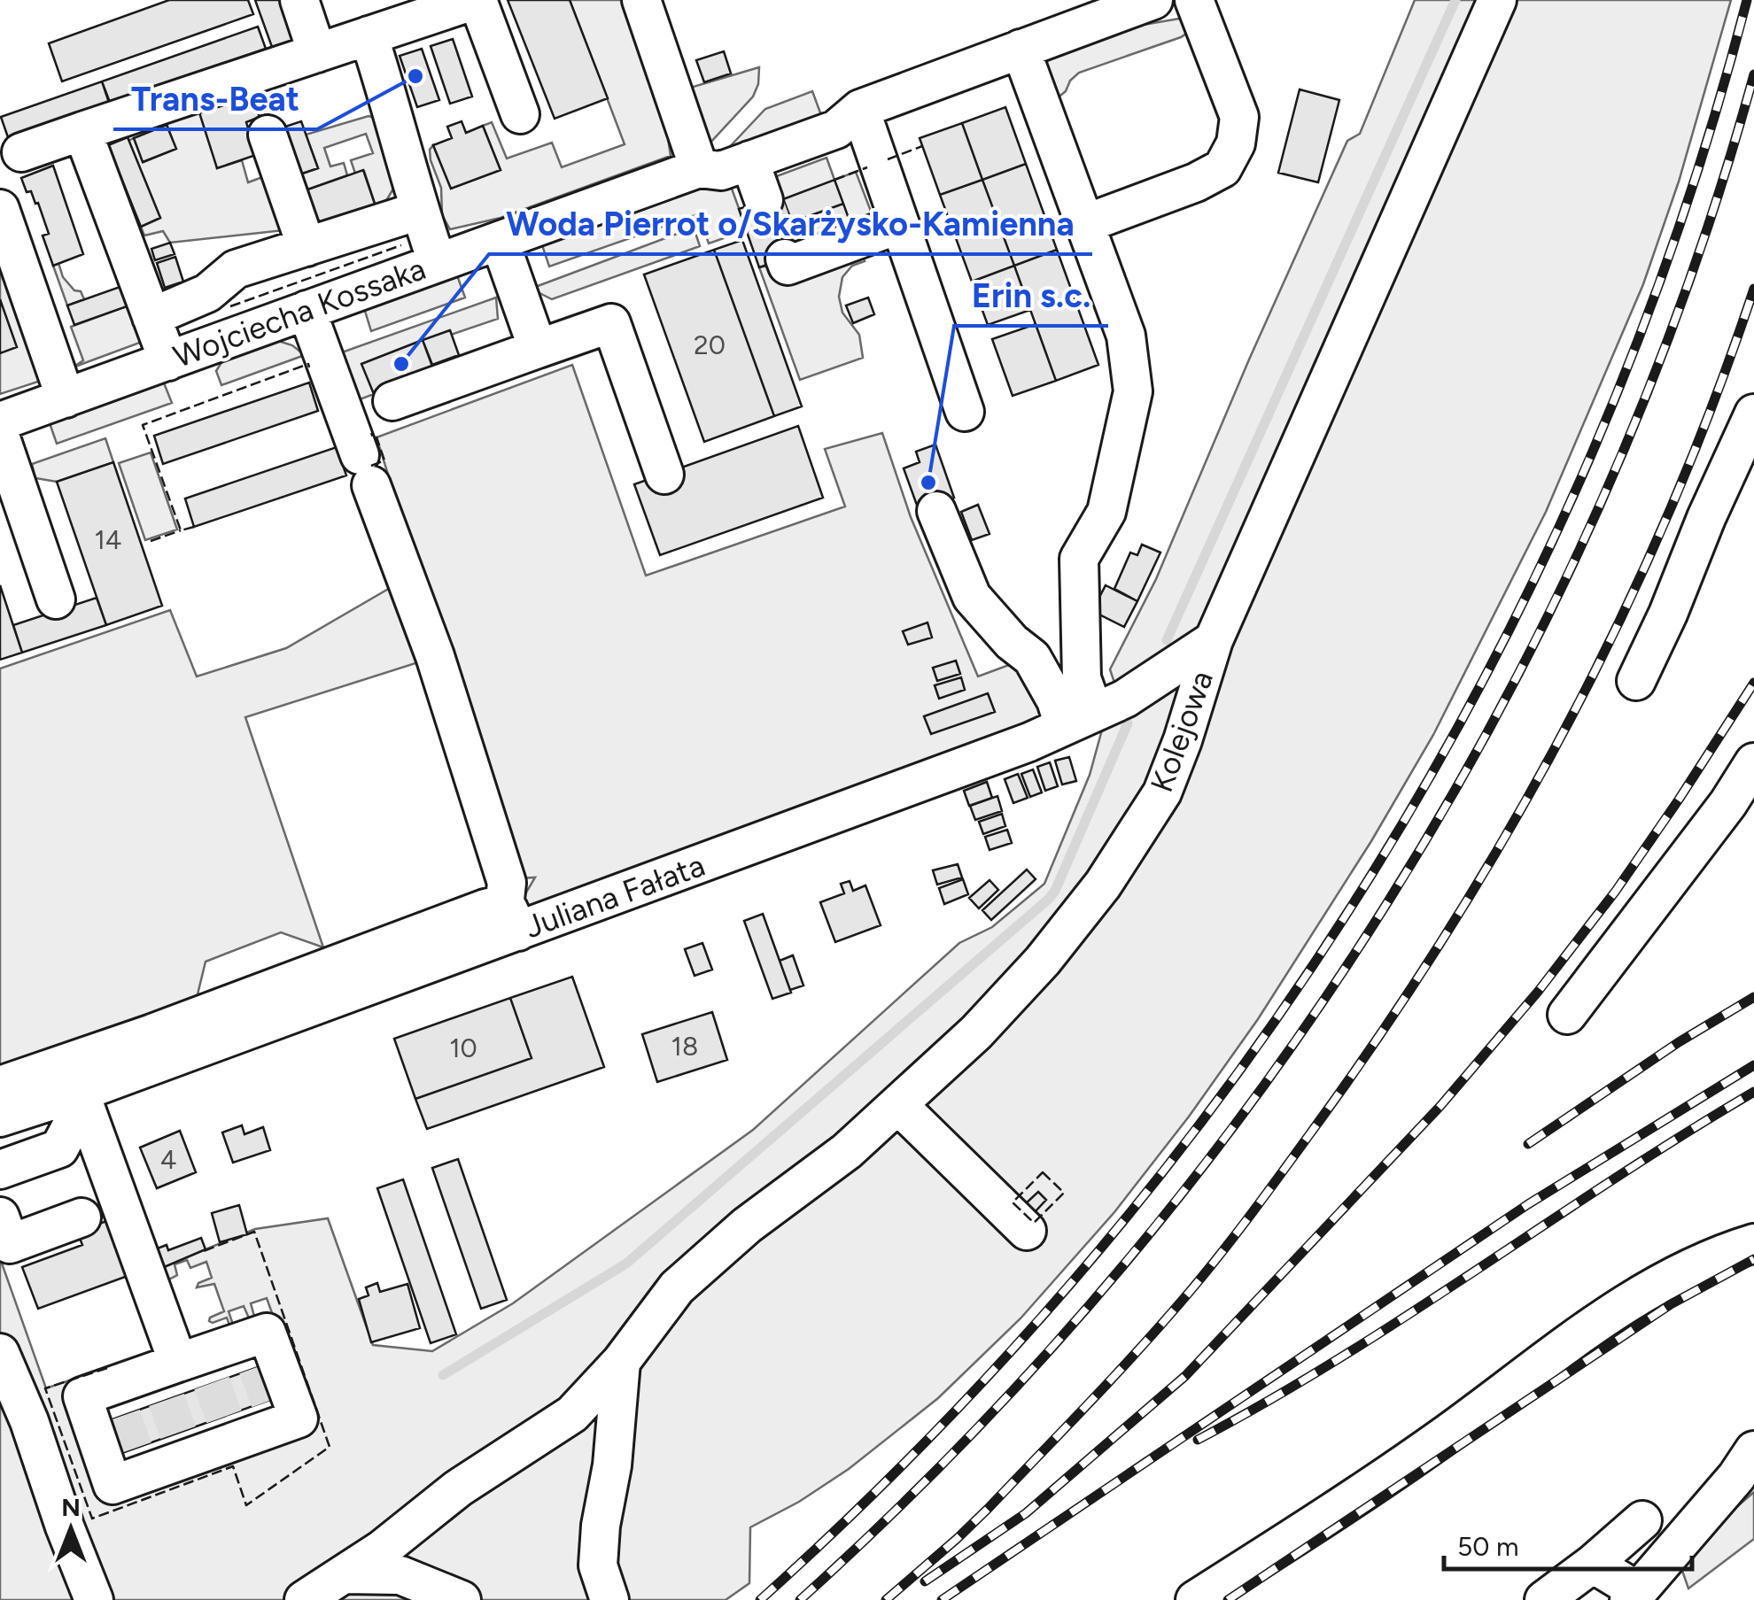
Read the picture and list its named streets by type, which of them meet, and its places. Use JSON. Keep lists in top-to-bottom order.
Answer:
{
  "streets": {
    "street": ["Wojciecha Kossaka", "Kolejowa", "Juliana Fałata"]
  },
  "crossings": [
    ["Kolejowa", "Juliana Fałata"]
  ],
  "places": ["Trans-Beat", "Woda Pierrot o/Skarżysko-Kamienna", "Erin s.c."],
  "house_numbers": [
    "20",
    "14",
    "18",
    "10",
    "4"
  ],
  "scale_bar": "50 m",
  "north": "top"
}
